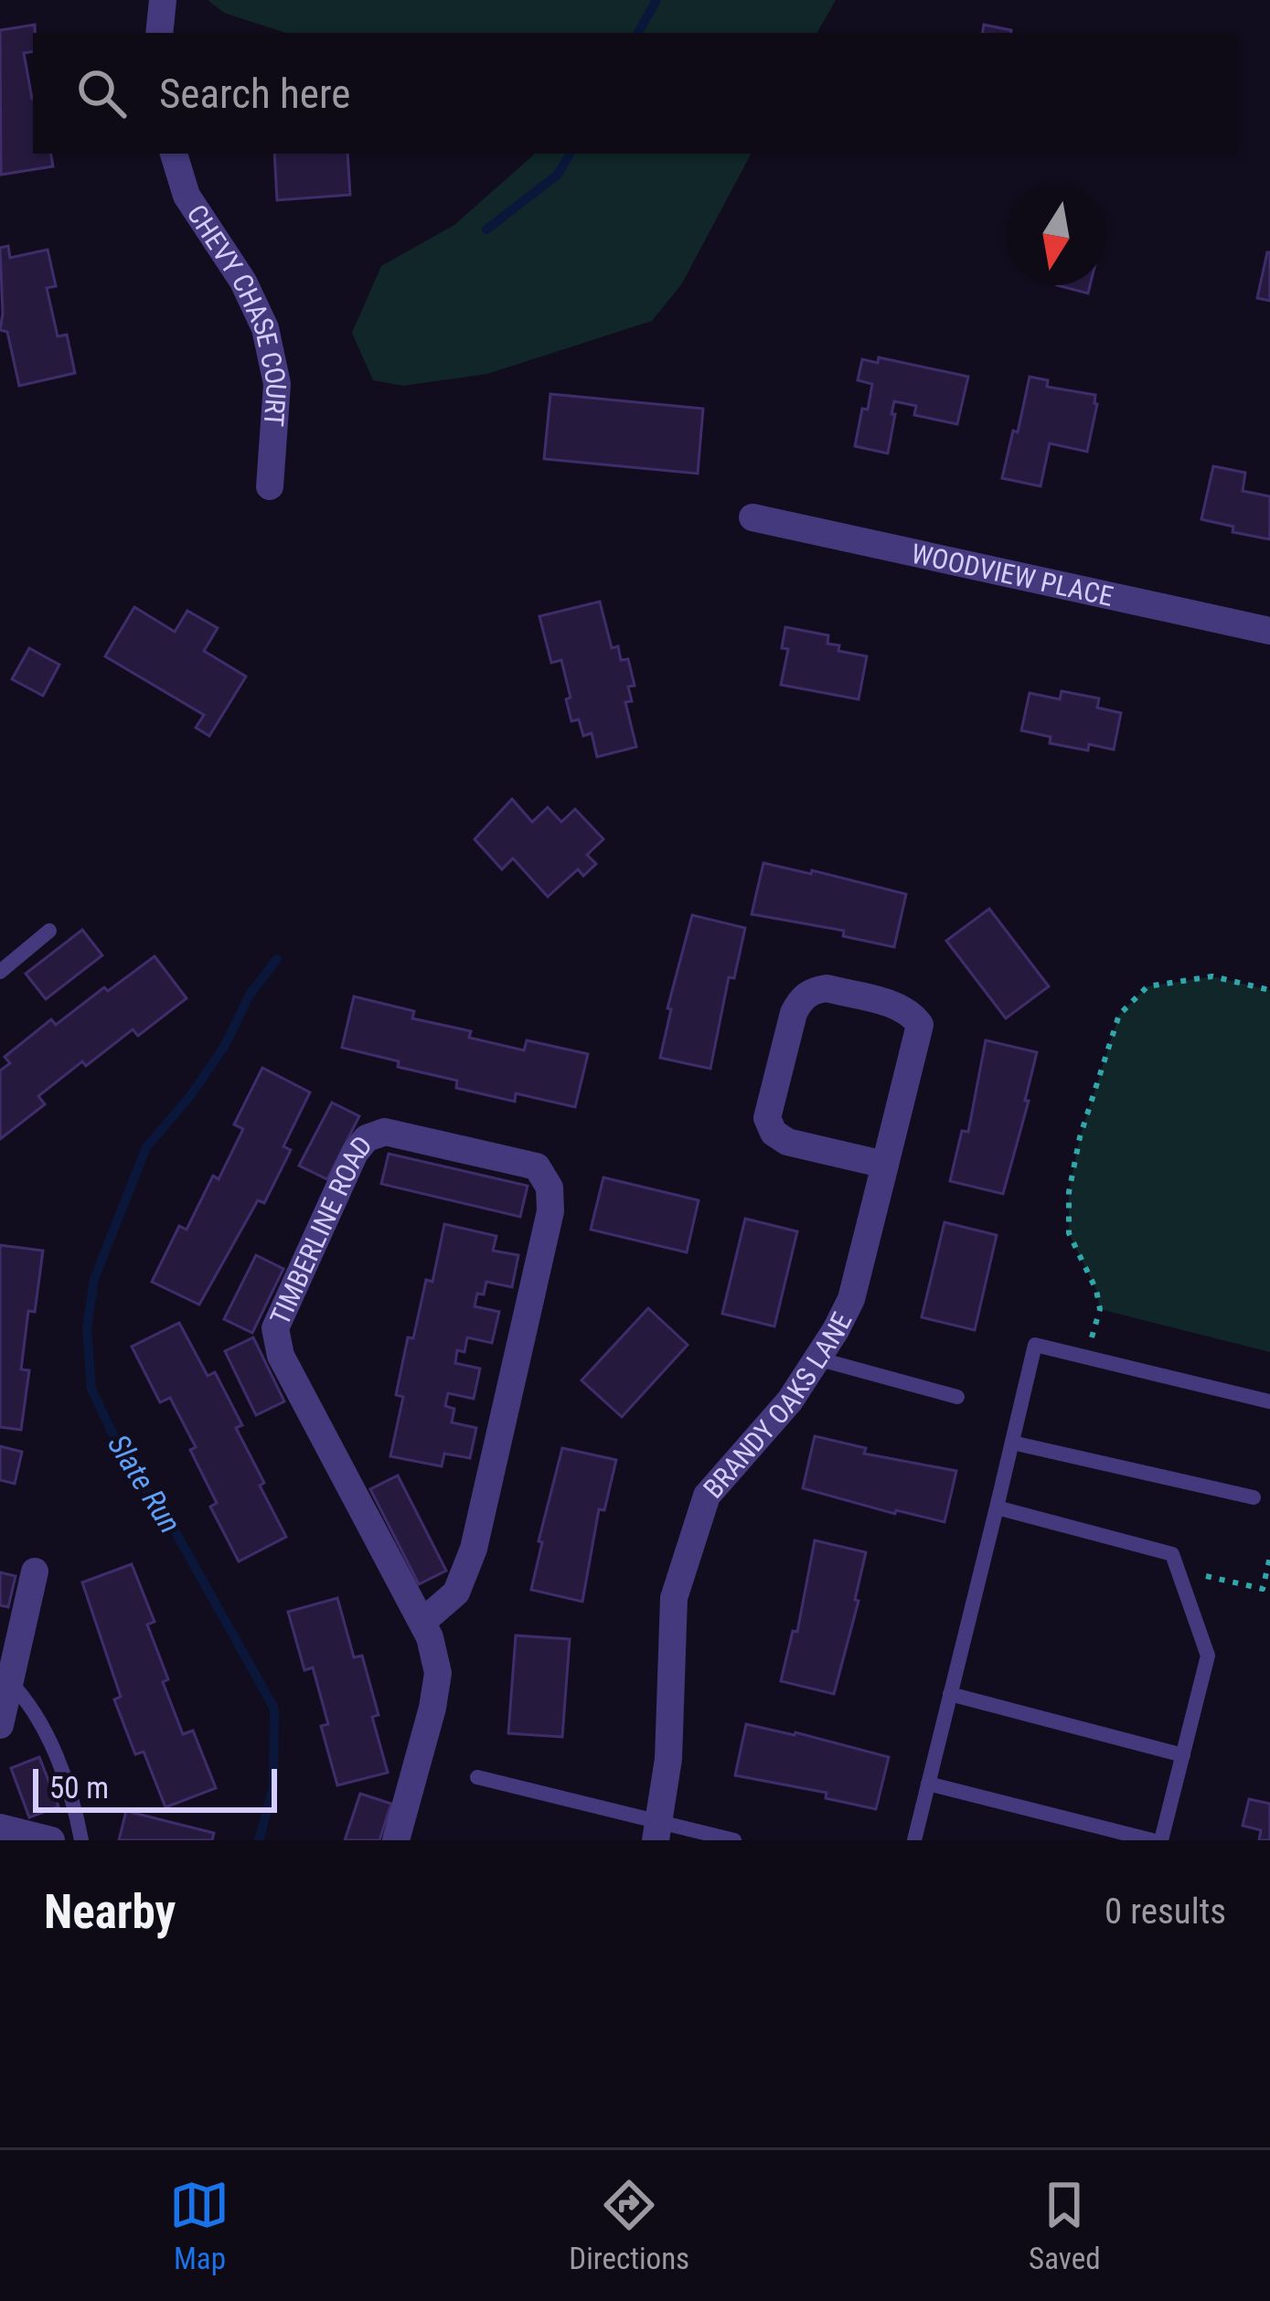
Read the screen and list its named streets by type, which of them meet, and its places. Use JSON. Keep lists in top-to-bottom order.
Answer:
{
  "streets": {
    "street": [
      "CHEVY CHASE COURT",
      "WOODVIEW PLACE",
      "TIMBERLINE ROAD",
      "BRANDY OAKS LANE"
    ]
  },
  "water": ["Slate Run"],
  "scale_bar": "50 m",
  "north": "bottom",
  "page": {
    "search": "Search here",
    "scale": "50 m",
    "heading": ["Nearby", "0 results"],
    "nav": ["Map", "Directions", "Saved"]
  }
}
